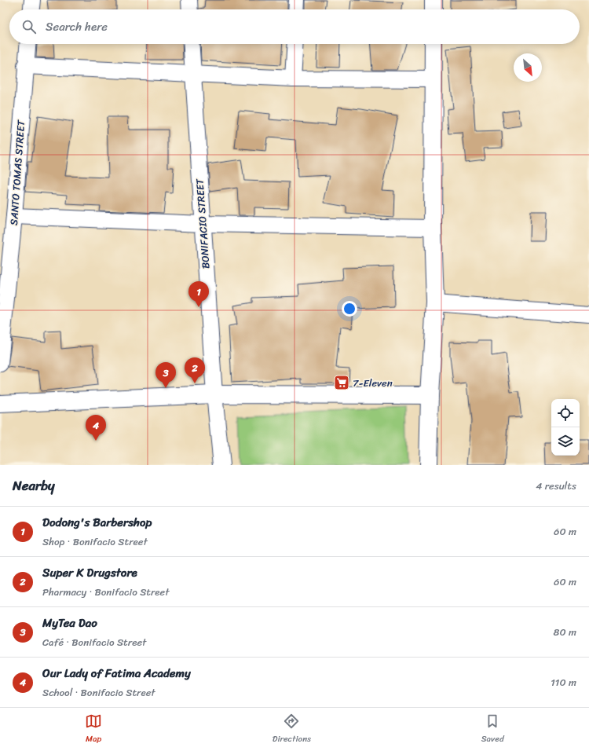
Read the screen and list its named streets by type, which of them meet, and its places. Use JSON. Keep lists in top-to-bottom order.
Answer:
{
  "streets": {
    "street": ["SANTO TOMAS STREET", "BONIFACIO STREET"]
  },
  "places": {
    "supermarket": ["7-Eleven"]
  },
  "north": "bottom right",
  "page": {
    "search": "Search here",
    "pins": [
      "1",
      "2",
      "3",
      "4"
    ],
    "heading": ["Nearby", "4 results"],
    "list": [
      {
        "mark": "1",
        "name": "Dodong's Barbershop",
        "note": "Shop · Bonifacio Street",
        "value": "60 m"
      },
      {
        "mark": "2",
        "name": "Super K Drugstore",
        "note": "Pharmacy · Bonifacio Street",
        "value": "60 m"
      },
      {
        "mark": "3",
        "name": "MyTea Dao",
        "note": "Café · Bonifacio Street",
        "value": "80 m"
      },
      {
        "mark": "4",
        "name": "Our Lady of Fatima Academy",
        "note": "School · Bonifacio Street",
        "value": "110 m"
      }
    ],
    "nav": ["Map", "Directions", "Saved"]
  }
}
